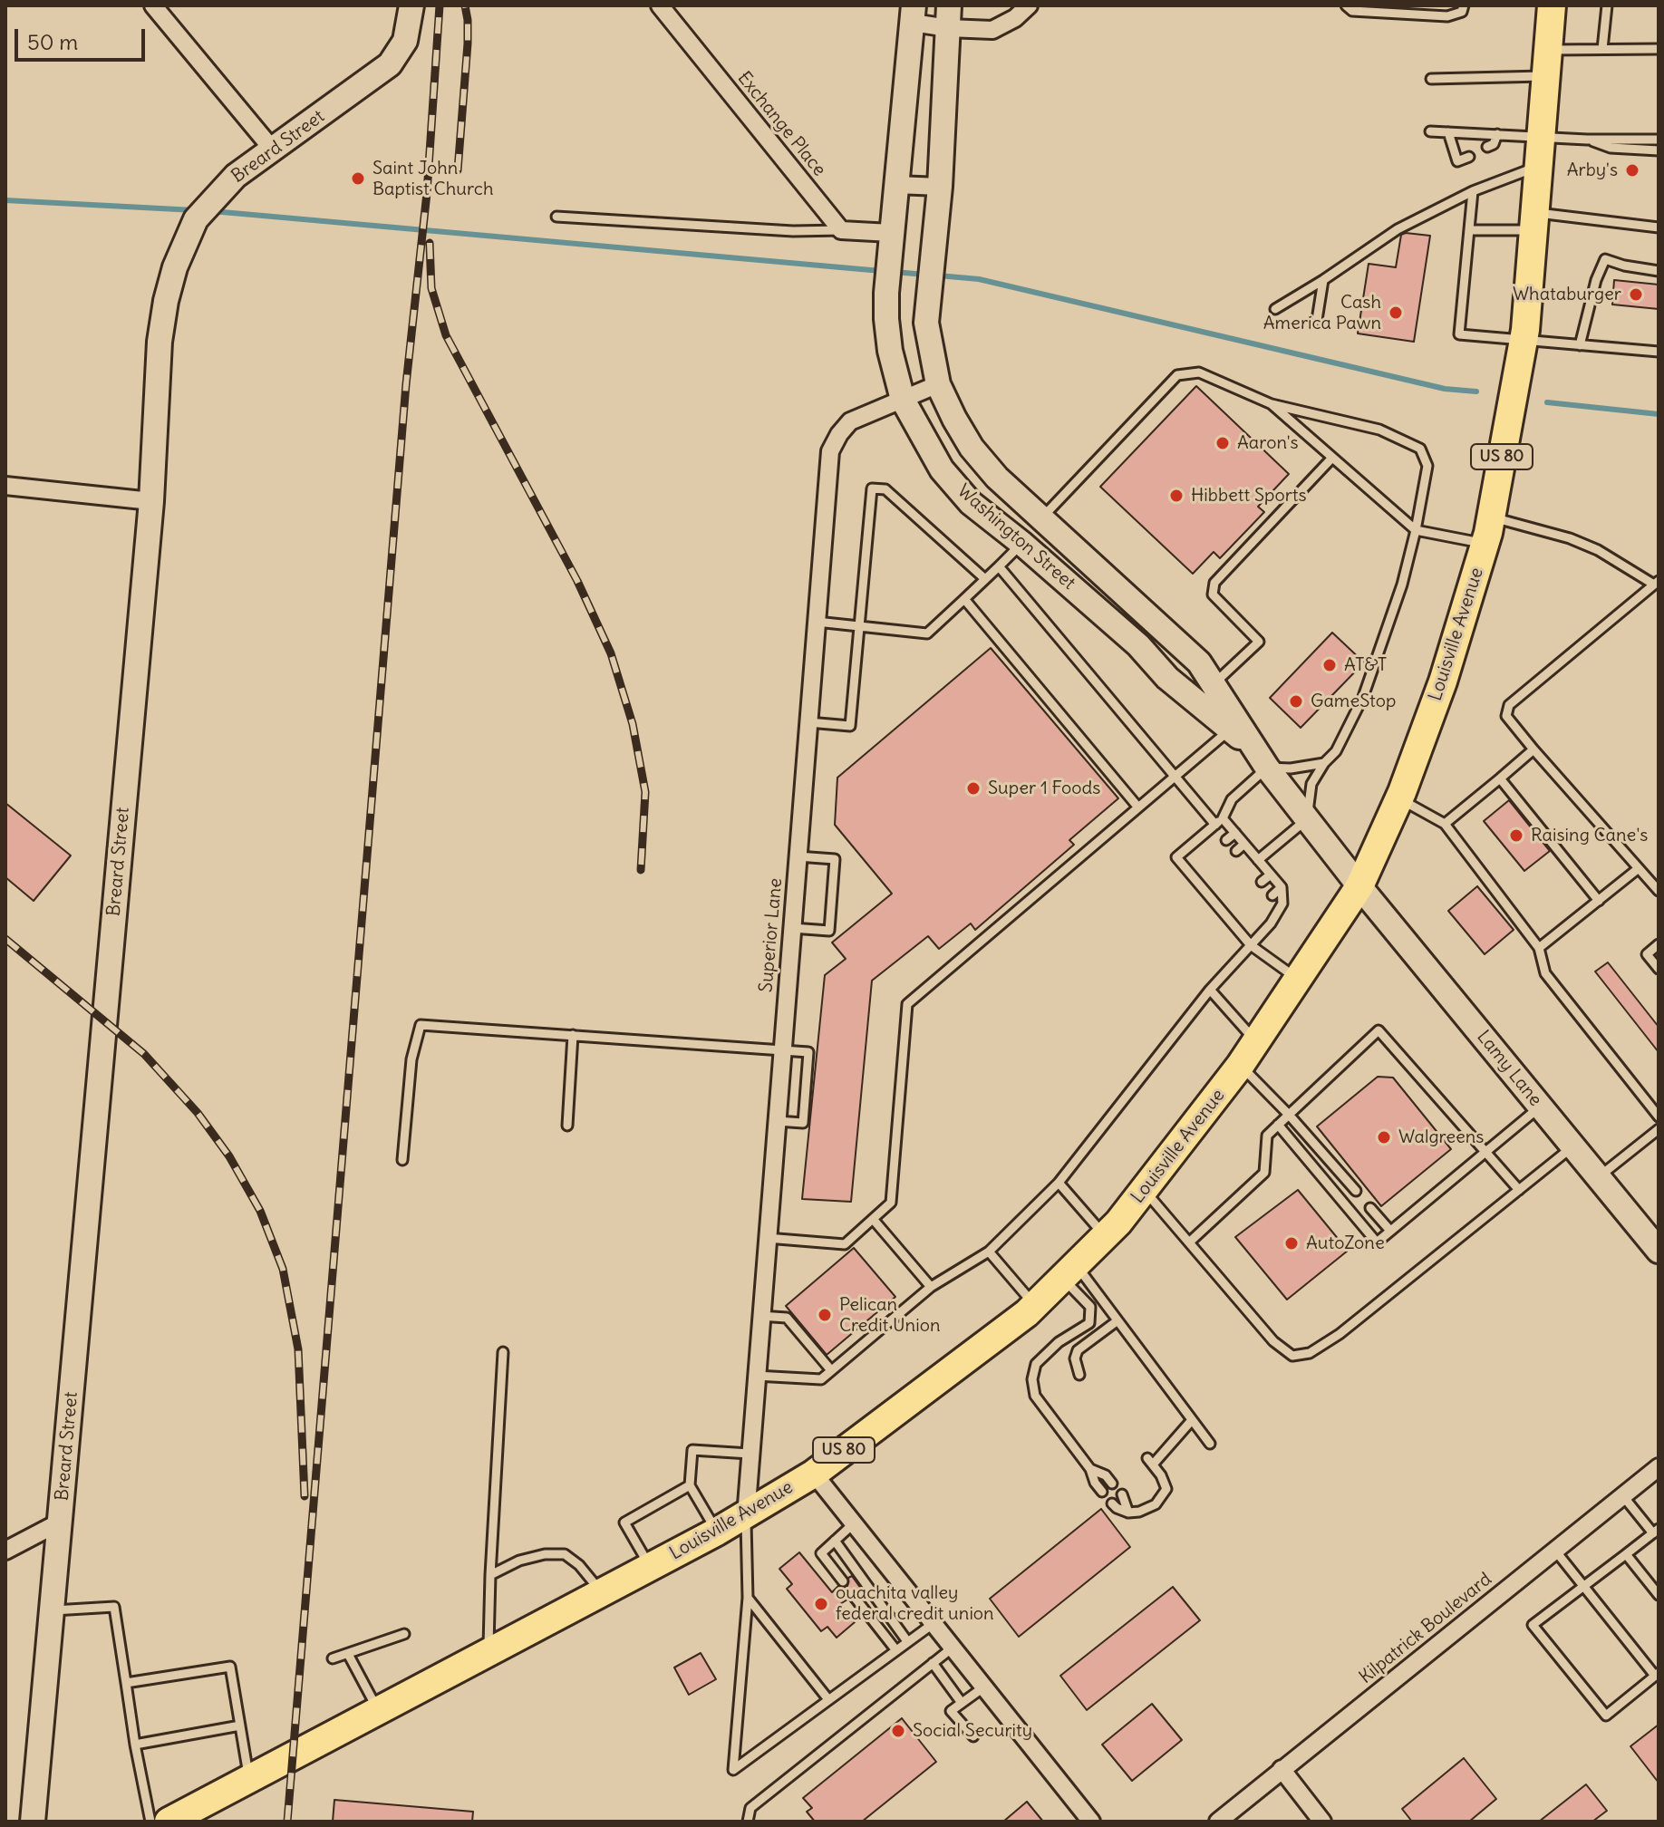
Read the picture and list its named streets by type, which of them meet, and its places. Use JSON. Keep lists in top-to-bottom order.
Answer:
{
  "streets": {
    "main road": ["US 80", "Louisville Avenue"],
    "street": [
      "Exchange Place",
      "Breard Street",
      "Washington Street",
      "Superior Lane",
      "Lamy Lane",
      "Kilpatrick Boulevard"
    ]
  },
  "crossings": [
    ["Washington Street", "Louisville Avenue"],
    ["Washington Street", "Superior Lane"],
    ["Washington Street", "Lamy Lane"],
    ["Louisville Avenue", "Superior Lane"],
    ["Louisville Avenue", "Lamy Lane"]
  ],
  "places": [
    "Arby's",
    "Saint John Baptist Church",
    "Whataburger",
    "Cash America Pawn",
    "Aaron's",
    "Hibbett Sports",
    "AT&T",
    "GameStop",
    "Super 1 Foods",
    "Raising Cane's",
    "Walgreens",
    "AutoZone",
    "Pelican Credit Union",
    "ouachita valley federal credit union",
    "Social Security"
  ],
  "scale_bar": "50 m"
}
